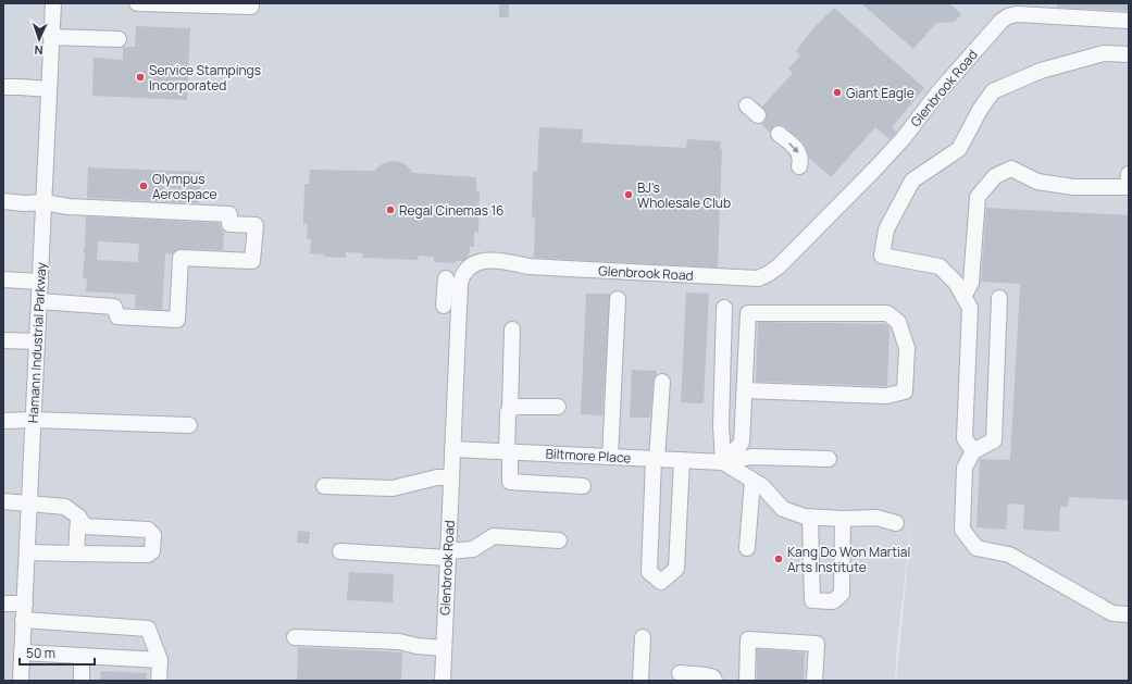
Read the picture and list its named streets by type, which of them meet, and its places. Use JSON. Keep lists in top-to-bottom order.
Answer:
{
  "streets": {
    "street": ["Glenbrook Road", "Hamann Industrial Parkway", "Biltmore Place"]
  },
  "crossings": [
    ["Glenbrook Road", "Biltmore Place"]
  ],
  "places": [
    "Service Stampings Incorporated",
    "Giant Eagle",
    "Olympus Aerospace",
    "BJ's Wholesale Club",
    "Regal Cinemas 16",
    "Kang Do Won Martial Arts Institute"
  ],
  "scale_bar": "50 m",
  "north": "bottom"
}
